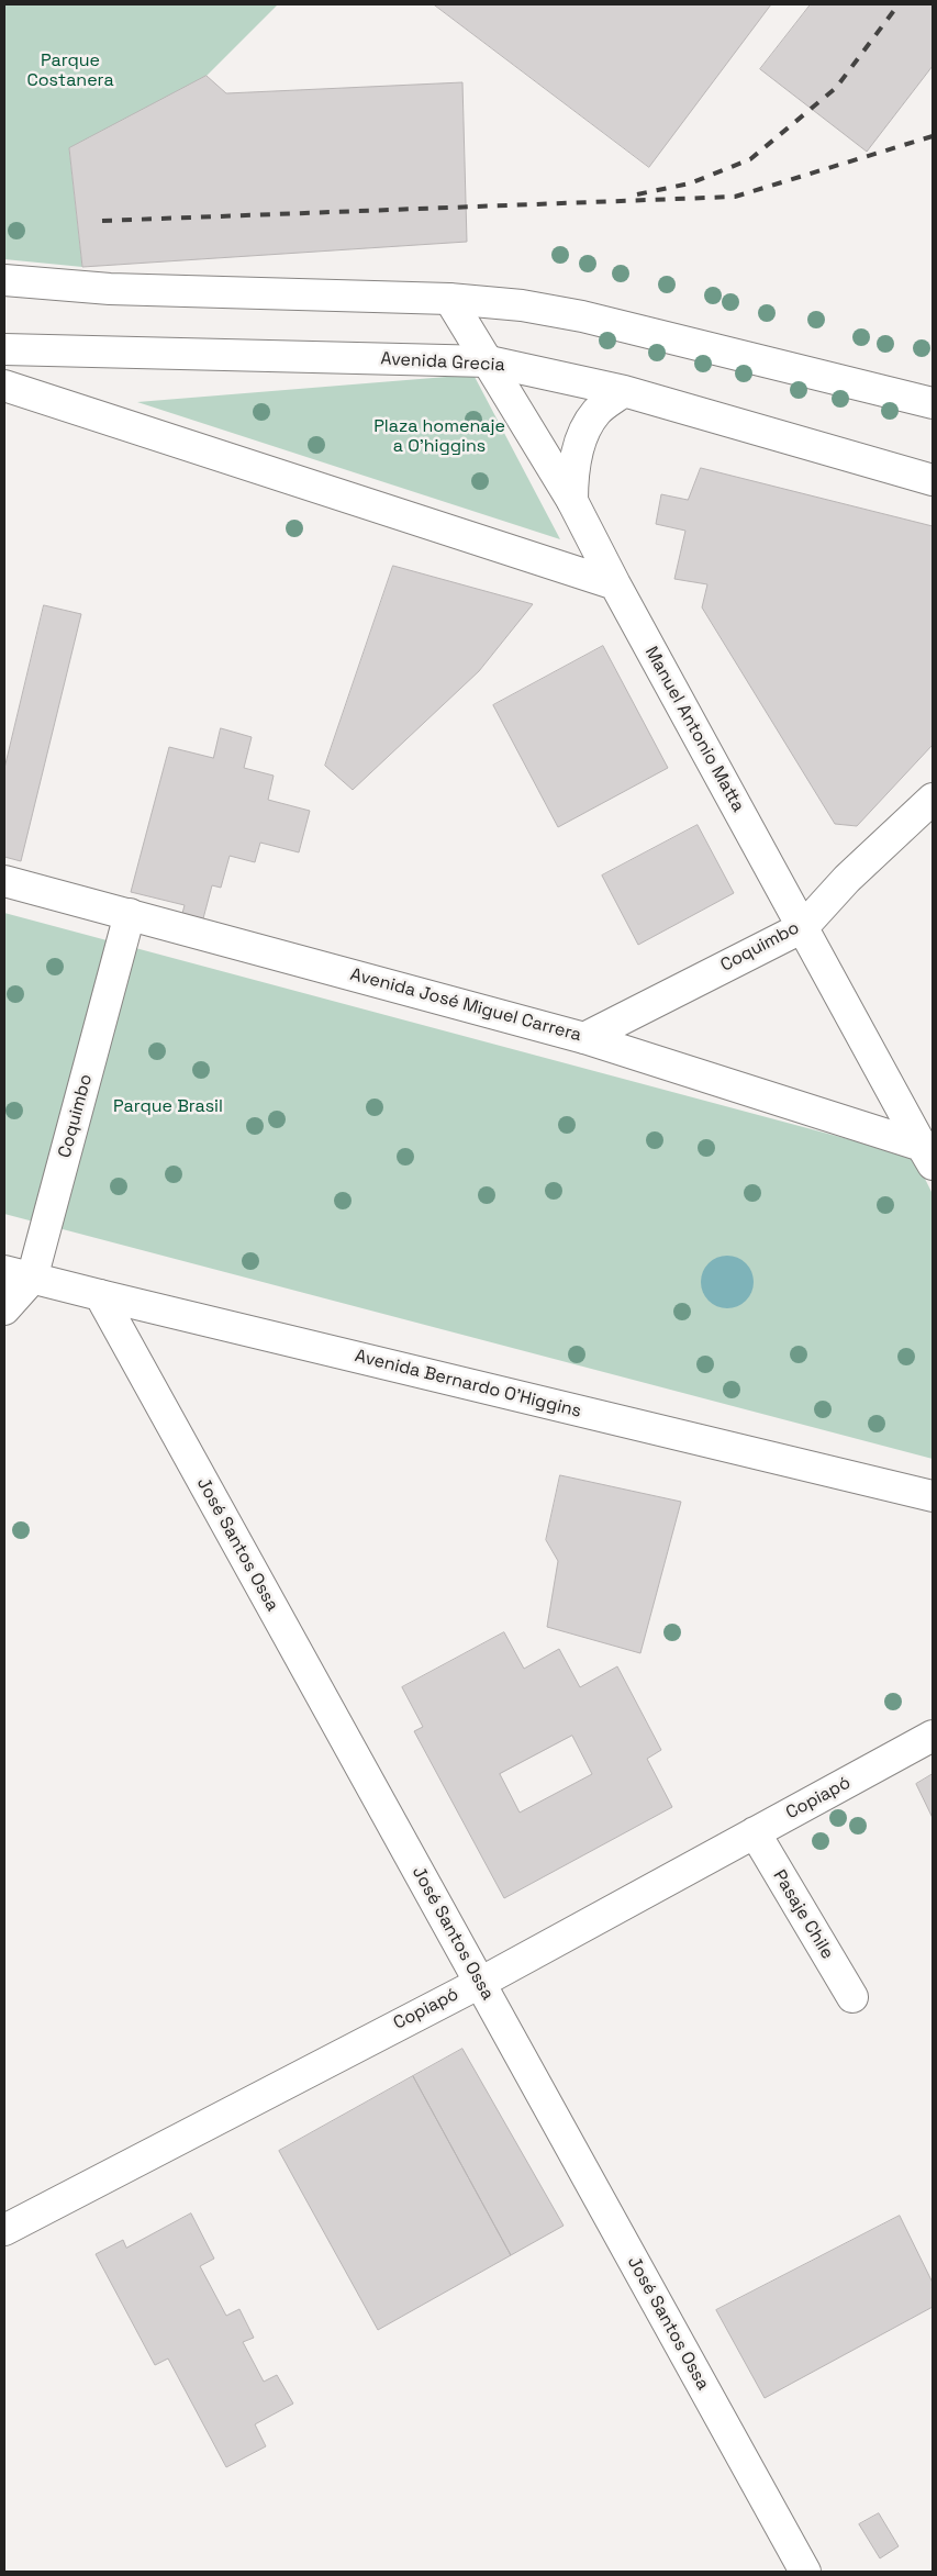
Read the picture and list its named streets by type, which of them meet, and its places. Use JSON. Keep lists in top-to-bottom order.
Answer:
{
  "streets": {
    "main road": [
      "Avenida Grecia",
      "Manuel Antonio Matta",
      "Coquimbo",
      "Avenida José Miguel Carrera",
      "Avenida Bernardo O'Higgins",
      "José Santos Ossa",
      "Copiapó",
      "Pasaje Chile"
    ]
  },
  "crossings": [
    ["Avenida Grecia", "Manuel Antonio Matta"],
    ["Manuel Antonio Matta", "Coquimbo"],
    ["Manuel Antonio Matta", "Avenida José Miguel Carrera"],
    ["Coquimbo", "Avenida José Miguel Carrera"],
    ["Coquimbo", "Avenida Bernardo O'Higgins"],
    ["Avenida Bernardo O'Higgins", "José Santos Ossa"],
    ["José Santos Ossa", "Copiapó"],
    ["Copiapó", "Pasaje Chile"]
  ],
  "parks": ["Parque Costanera", "Plaza homenaje a O'higgins", "Parque Brasil"]
}
